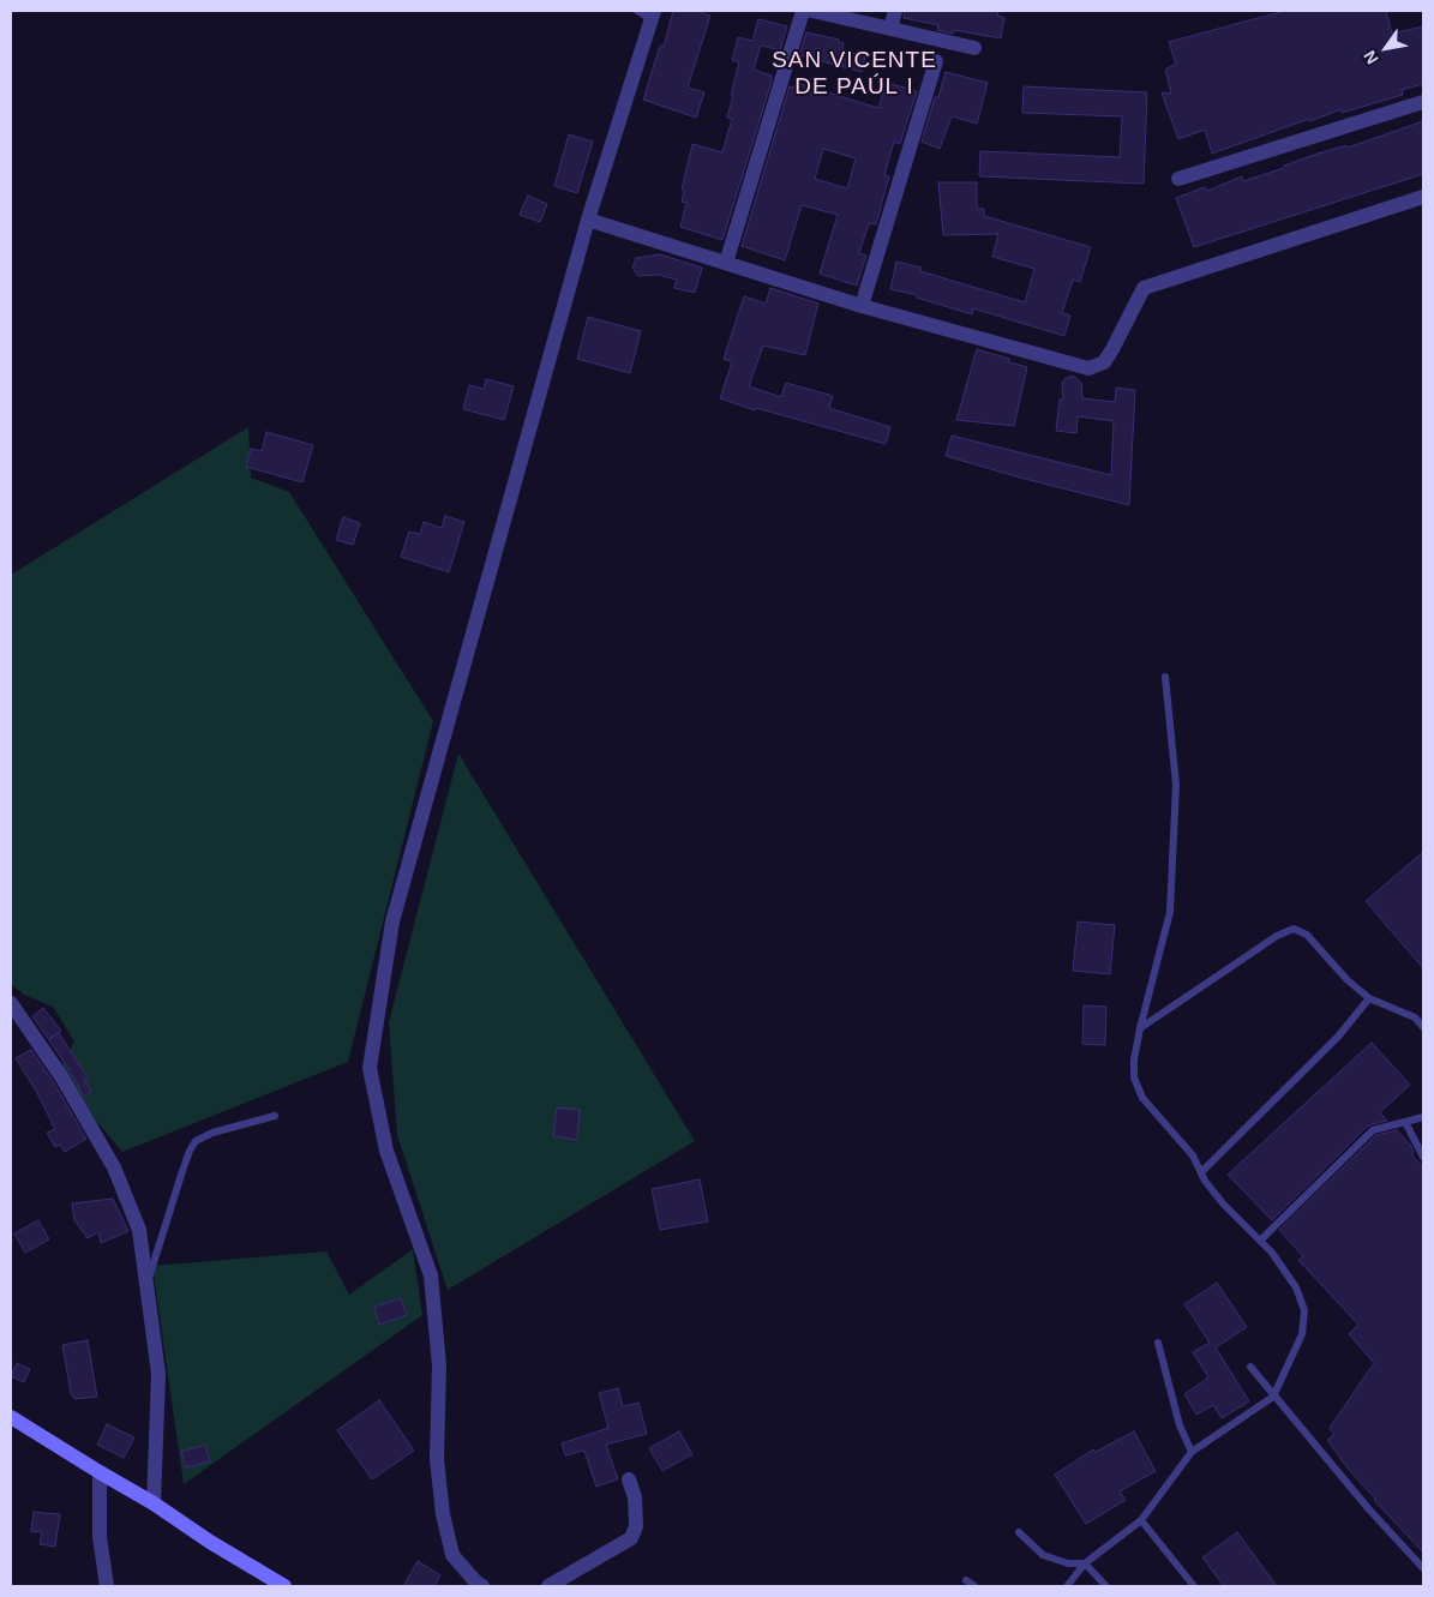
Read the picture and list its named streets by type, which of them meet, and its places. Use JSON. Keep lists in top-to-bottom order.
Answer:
{
  "districts": ["SAN VICENTE DE PAÚL I"],
  "north": "bottom left"
}
